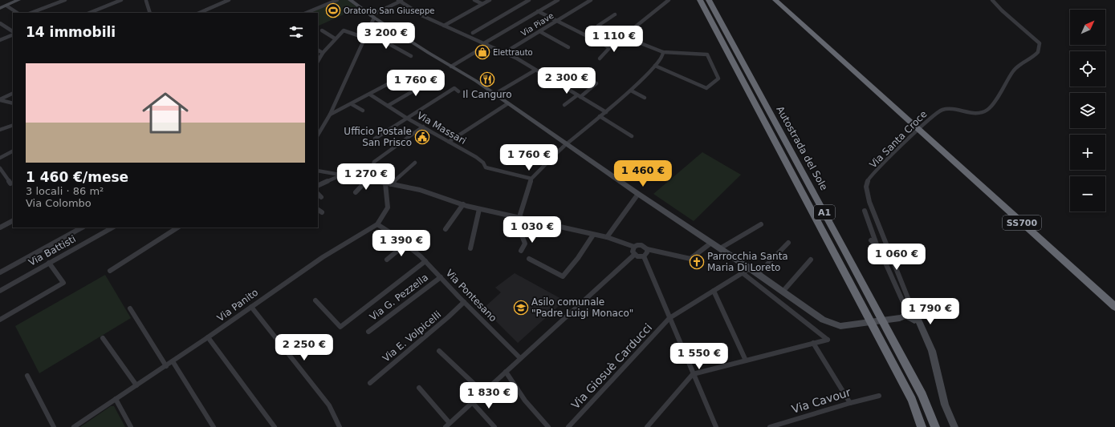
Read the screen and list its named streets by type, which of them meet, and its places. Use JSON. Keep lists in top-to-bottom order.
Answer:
{
  "streets": {
    "highway": ["Autostrada del Sole", "A1", "SS700"],
    "street": [
      "Via Piave",
      "Via Massari",
      "Via Santa Croce",
      "Via Battisti",
      "Via Pontesano",
      "Via G. Pezzella",
      "Via Panito",
      "Via E. Volpicelli",
      "Via Giosuè Carducci",
      "Via Cavour"
    ]
  },
  "crossings": [
    ["Via Pontesano", "Via G. Pezzella"],
    ["Via Pontesano", "Via Panito"],
    ["Via Pontesano", "Via E. Volpicelli"]
  ],
  "places": {
    "sports": ["Oratorio San Giuseppe"],
    "shop": ["Elettrauto"],
    "restaurant": ["Il Canguro"],
    "public building": ["Ufficio Postale San Prisco"],
    "church": ["Parrocchia Santa Maria Di Loreto"],
    "school or university": ["Asilo comunale \"Padre Luigi Monaco\""]
  },
  "north": "top right",
  "page": {
    "map_buttons": ["+", "−"],
    "heading": "14 immobili",
    "price": [
      "3 200 €",
      "1 110 €",
      "2 300 €",
      "1 760 €",
      "1 760 €",
      "1 460 €",
      "1 270 €",
      "1 030 €",
      "1 390 €",
      "1 060 €",
      "1 790 €",
      "2 250 €",
      "1 550 €",
      "1 830 €"
    ],
    "list": [
      {
        "name": "1 460 €/mese",
        "note": "3 locali · 86 m² · Via Colombo"
      }
    ]
  }
}
